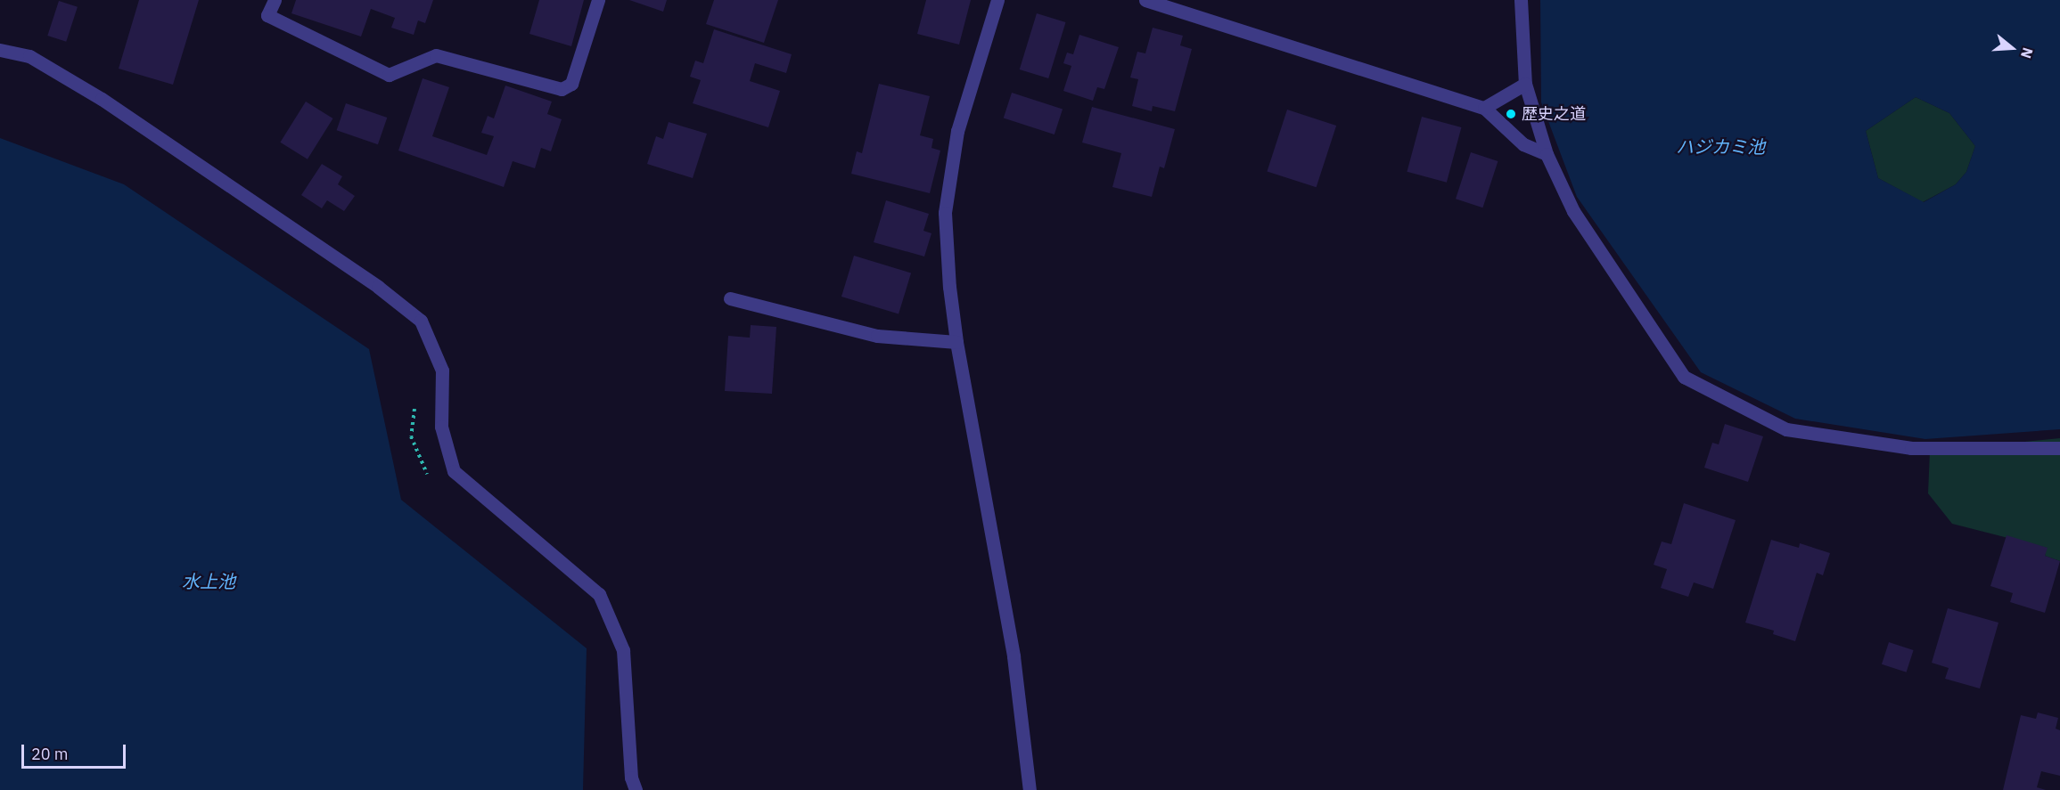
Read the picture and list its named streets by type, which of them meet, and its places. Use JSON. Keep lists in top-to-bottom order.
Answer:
{
  "water": ["ハジカミ池", "水上池"],
  "places": ["歴史之道"],
  "scale_bar": "20 m",
  "north": "right"
}
